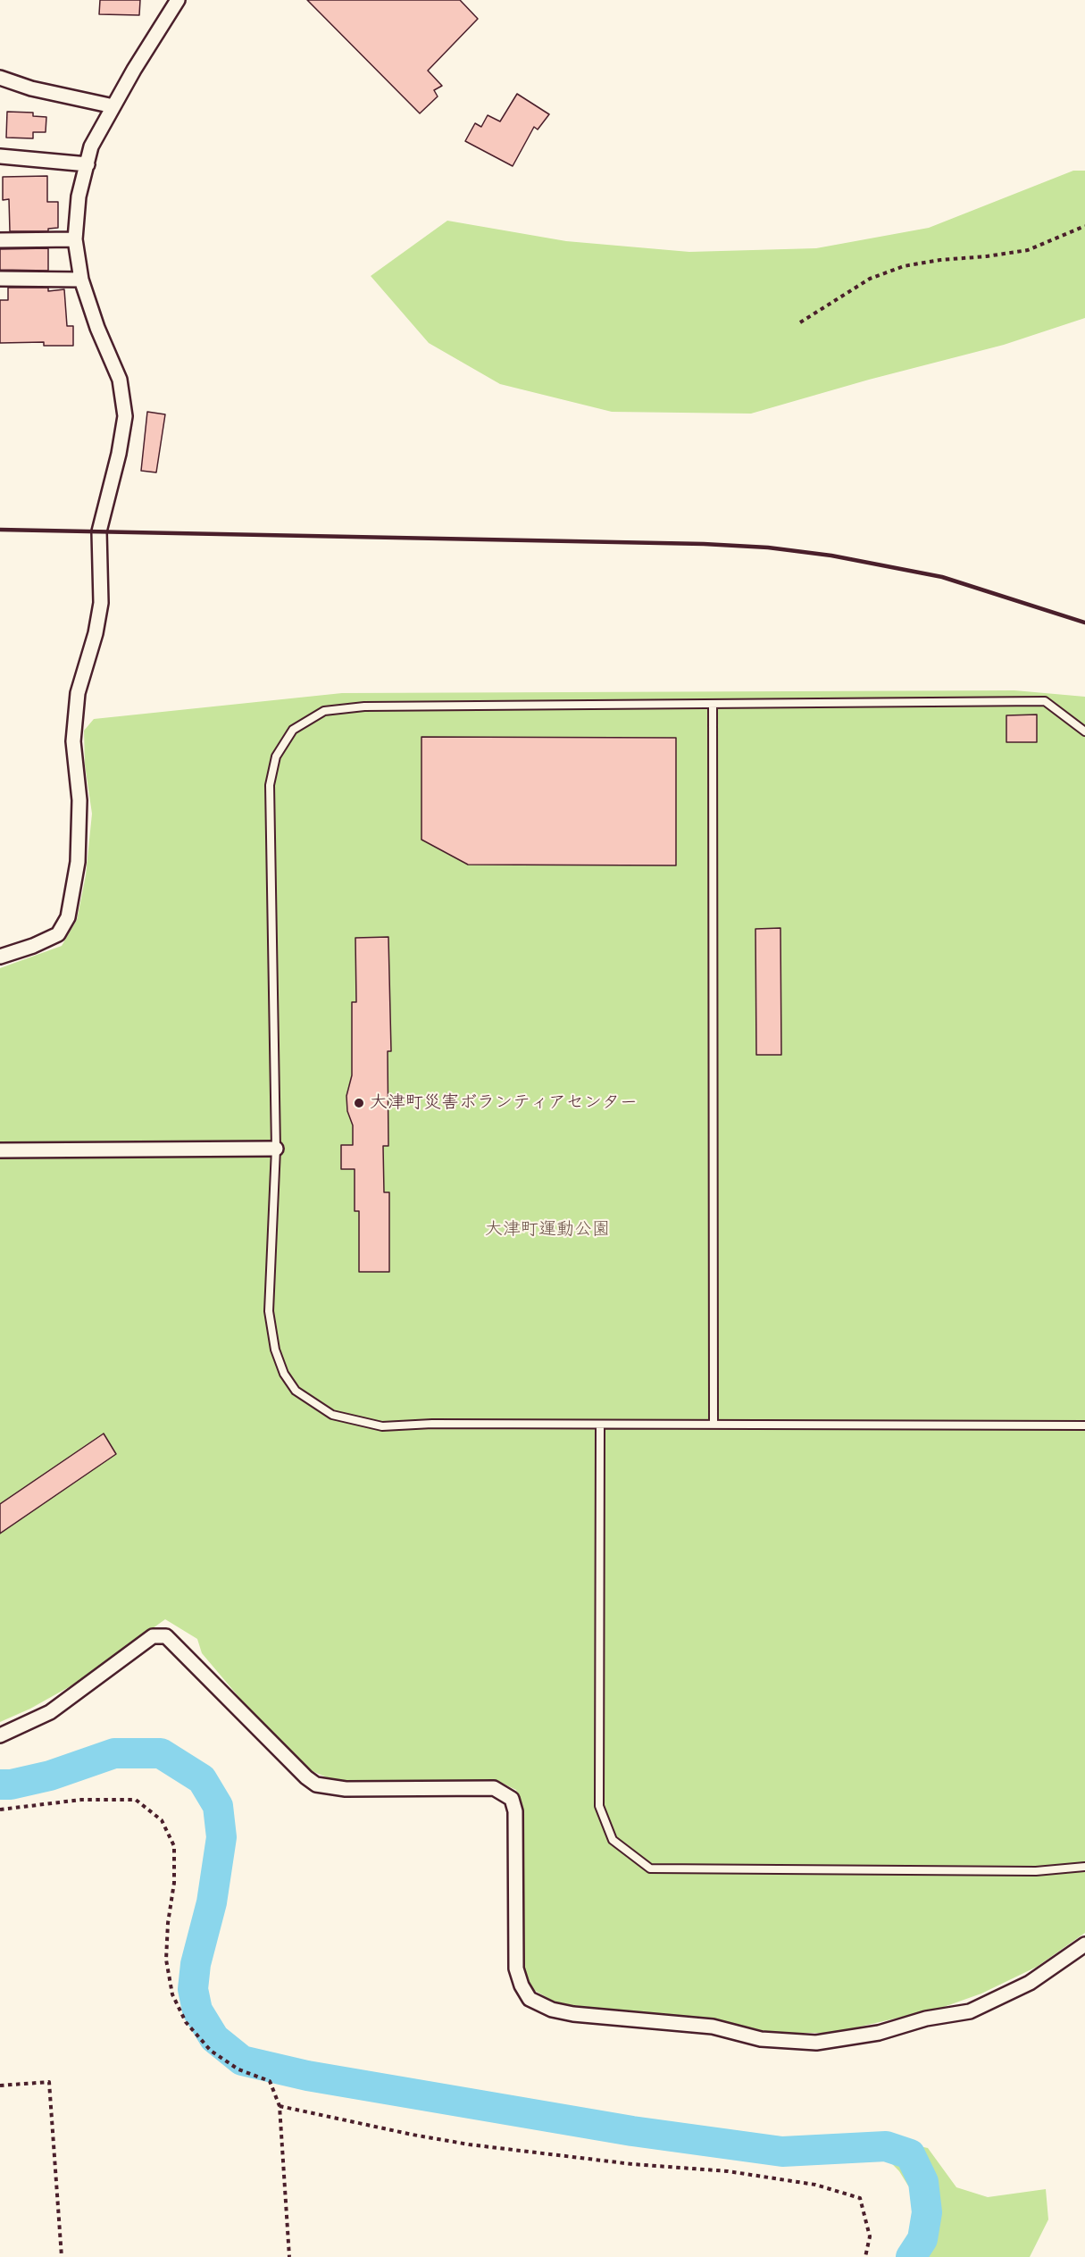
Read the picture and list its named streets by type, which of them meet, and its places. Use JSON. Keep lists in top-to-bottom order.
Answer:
{
  "parks": ["大津町運動公園"],
  "places": ["大津町災害ボランティアセンター"]
}
